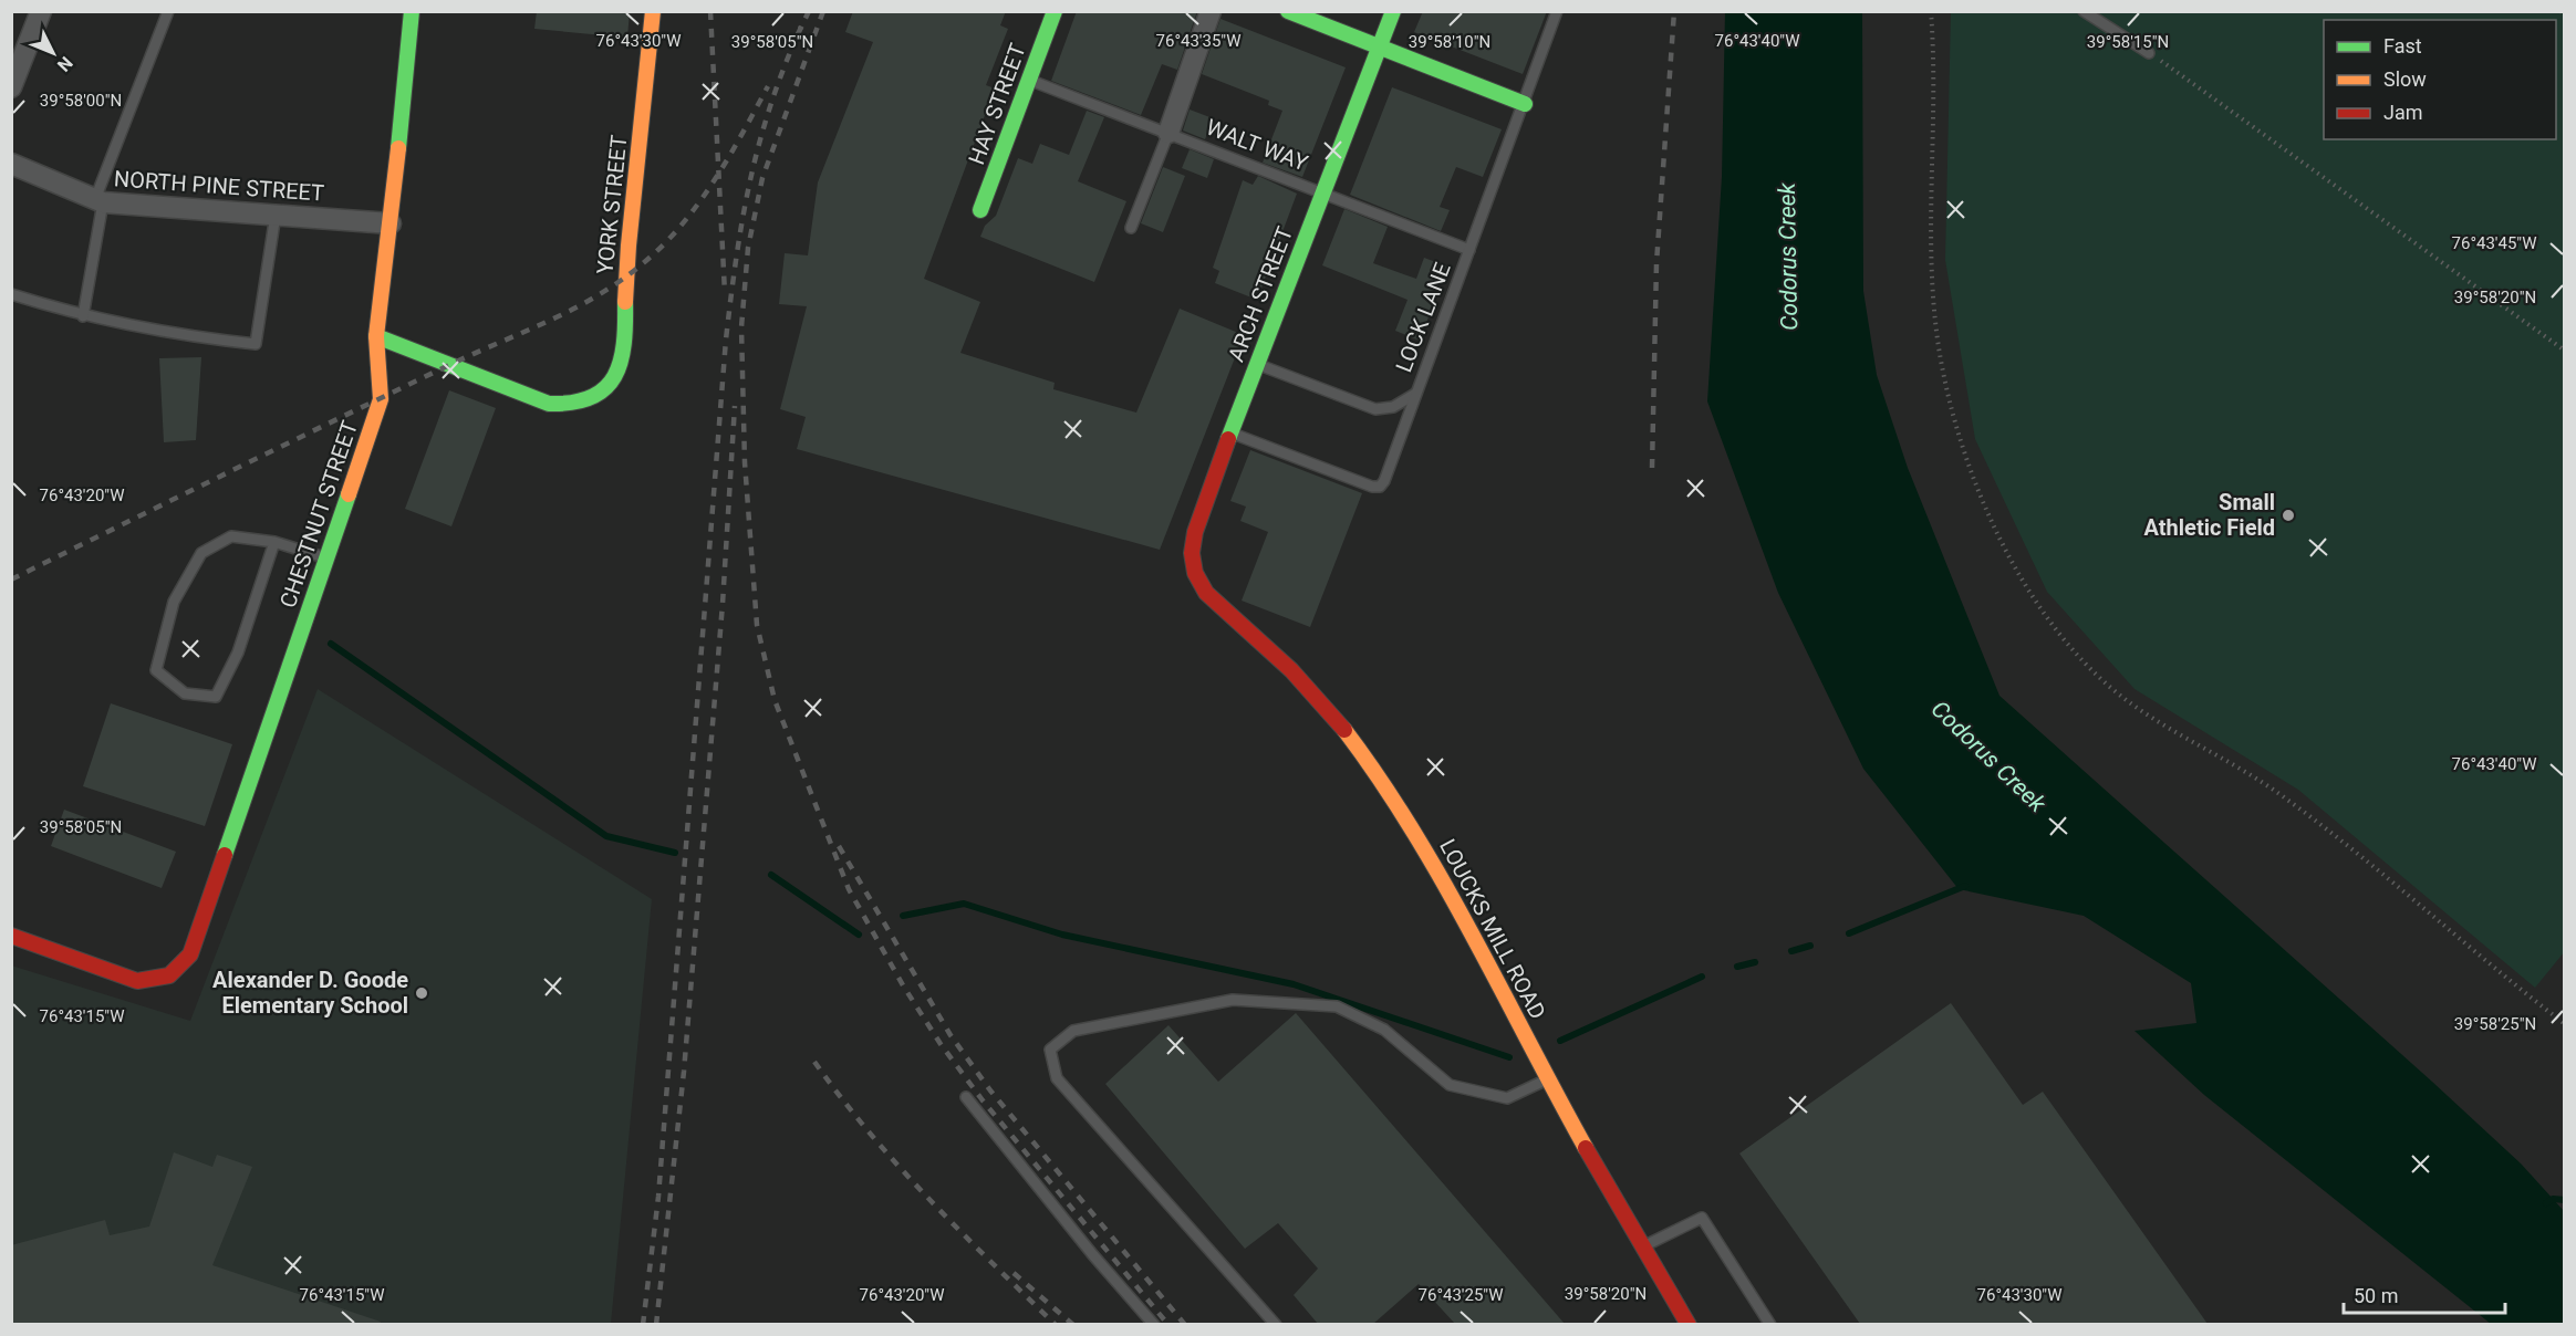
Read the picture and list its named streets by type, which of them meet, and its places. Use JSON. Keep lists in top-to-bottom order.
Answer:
{
  "streets": {
    "street": [
      "HAY STREET",
      "NORTH PINE STREET",
      "YORK STREET",
      "ARCH STREET",
      "CHESTNUT STREET",
      "LOUCKS MILL ROAD"
    ],
    "lane": ["WALT WAY", "LOCK LANE"]
  },
  "crossings": [
    ["HAY STREET", "WALT WAY"],
    ["WALT WAY", "ARCH STREET"],
    ["WALT WAY", "LOCK LANE"],
    ["NORTH PINE STREET", "CHESTNUT STREET"],
    ["YORK STREET", "CHESTNUT STREET"],
    ["ARCH STREET", "LOCK LANE"],
    ["ARCH STREET", "LOUCKS MILL ROAD"]
  ],
  "water": ["Codorus Creek"],
  "places": ["Small Athletic Field", "Alexander D. Goode Elementary School"],
  "legend": ["Fast", "Slow", "Jam"],
  "scale_bar": "50 m",
  "north": "bottom right",
  "coordinates": [
    "76°43'30\"W",
    "76°43'35\"W",
    "76°43'40\"W",
    "39°58'05\"N",
    "39°58'10\"N",
    "39°58'15\"N",
    "39°58'00\"N",
    "76°43'45\"W",
    "39°58'20\"N",
    "76°43'20\"W",
    "76°43'15\"W",
    "39°58'25\"N",
    "76°43'25\"W"
  ]
}
